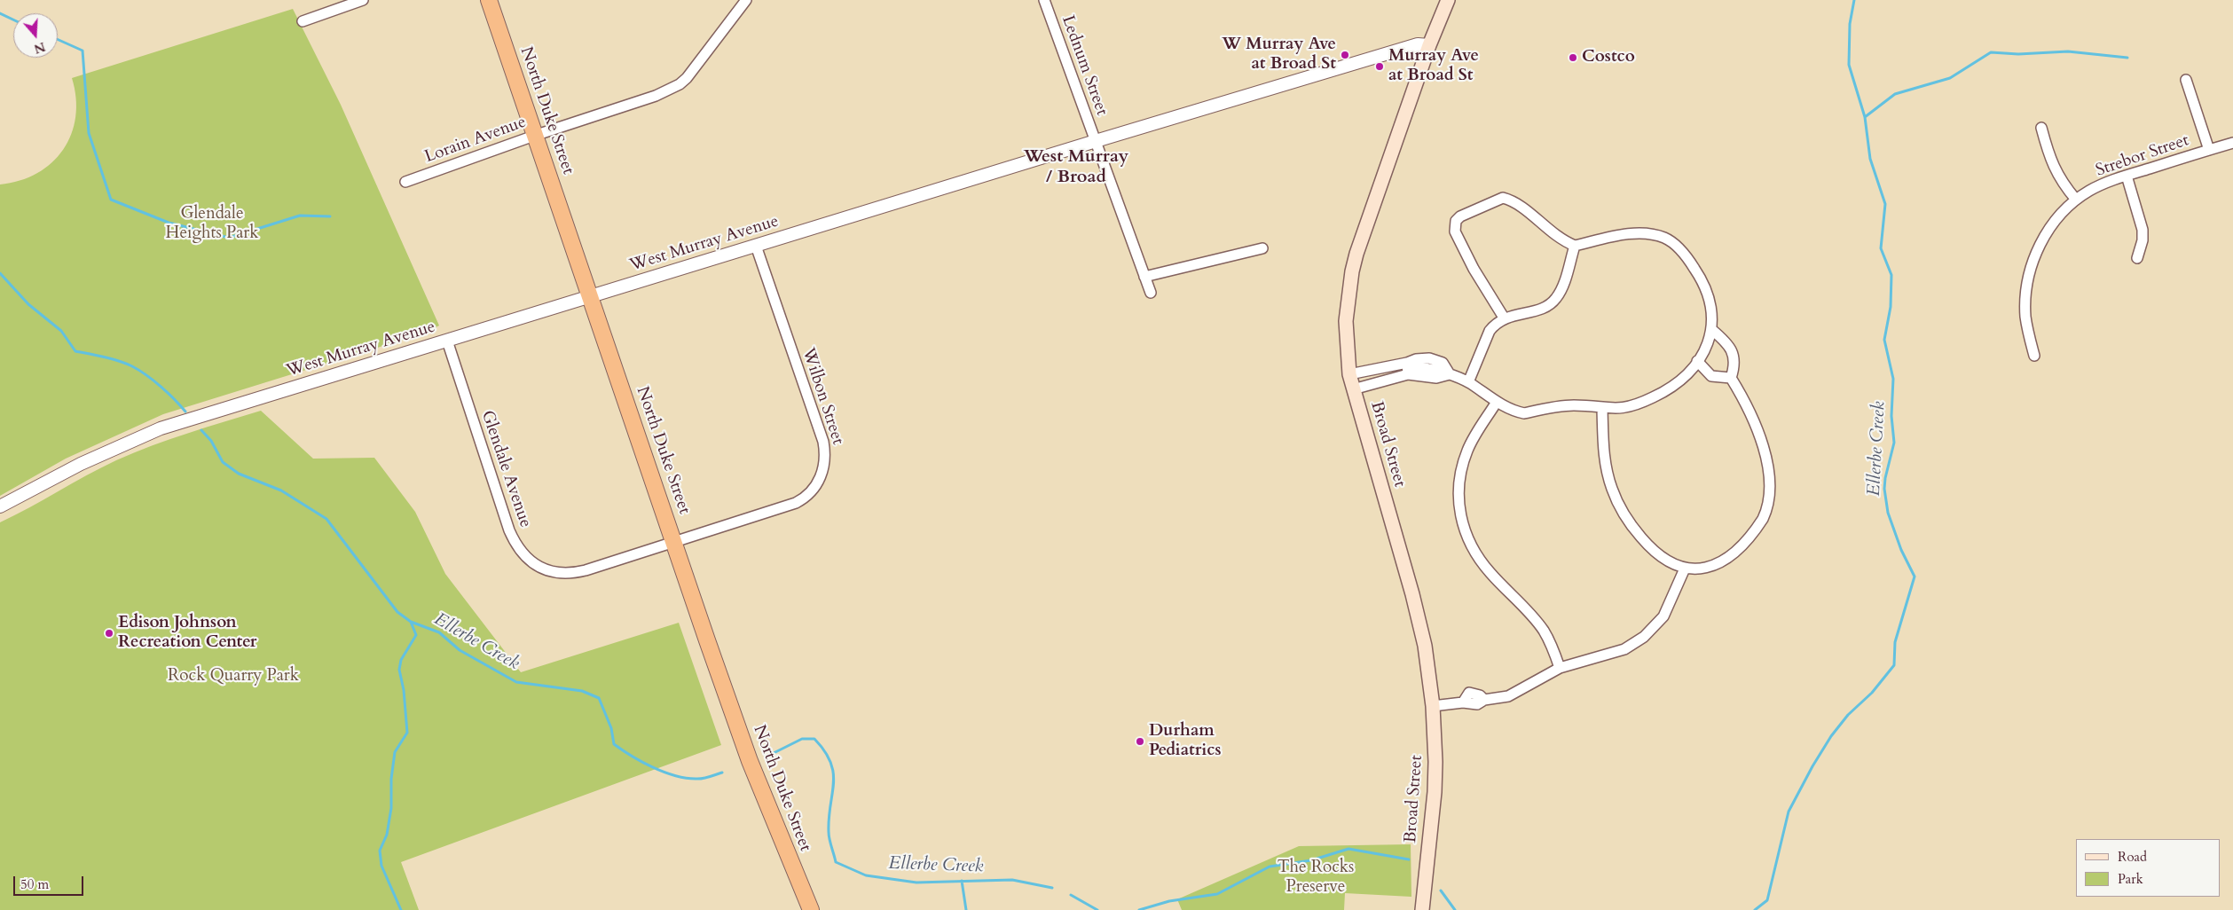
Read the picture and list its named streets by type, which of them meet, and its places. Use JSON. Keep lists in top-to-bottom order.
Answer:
{
  "streets": {
    "highway": ["North Duke Street"],
    "main road": ["Broad Street"],
    "street": [
      "Lednum Street",
      "Lorain Avenue",
      "Strebor Street",
      "West Murray Avenue",
      "Wilbon Street",
      "Glendale Avenue"
    ]
  },
  "crossings": [
    ["Lednum Street", "West Murray Avenue"],
    ["North Duke Street", "Lorain Avenue"],
    ["North Duke Street", "West Murray Avenue"],
    ["North Duke Street", "Wilbon Street"],
    ["North Duke Street", "Glendale Avenue"],
    ["West Murray Avenue", "Wilbon Street"],
    ["West Murray Avenue", "Broad Street"],
    ["West Murray Avenue", "Glendale Avenue"],
    ["Wilbon Street", "Glendale Avenue"]
  ],
  "districts": ["West Murray / Broad"],
  "water": ["Ellerbe Creek"],
  "parks": ["Glendale Heights Park", "Rock Quarry Park", "The Rocks Preserve"],
  "places": [
    "W Murray Ave at Broad St",
    "Costco",
    "Murray Ave at Broad St",
    "Edison Johnson Recreation Center",
    "Durham Pediatrics"
  ],
  "legend": ["Road", "Park"],
  "scale_bar": "50 m",
  "north": "bottom"
}
